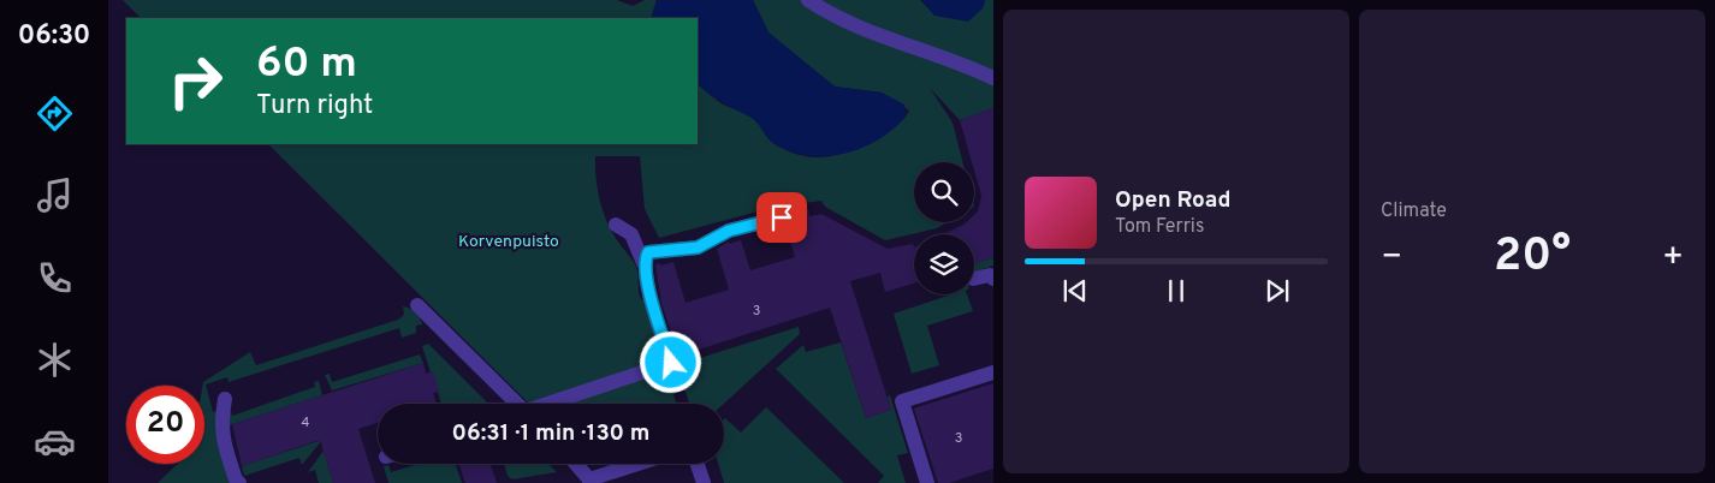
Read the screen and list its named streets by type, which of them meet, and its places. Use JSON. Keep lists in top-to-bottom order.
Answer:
{
  "parks": ["Korvenpuisto"],
  "house_numbers": ["3", "4", "3"],
  "page": {
    "tabs": "06:30",
    "tile": "Climate",
    "turn": ["60 m", "Turn right"],
    "song": ["Open Road", "Tom Ferris"],
    "heat": ["−", "20°", "+"],
    "limit": "20",
    "trip": "06:31 · 1 min · 130 m"
  }
}
